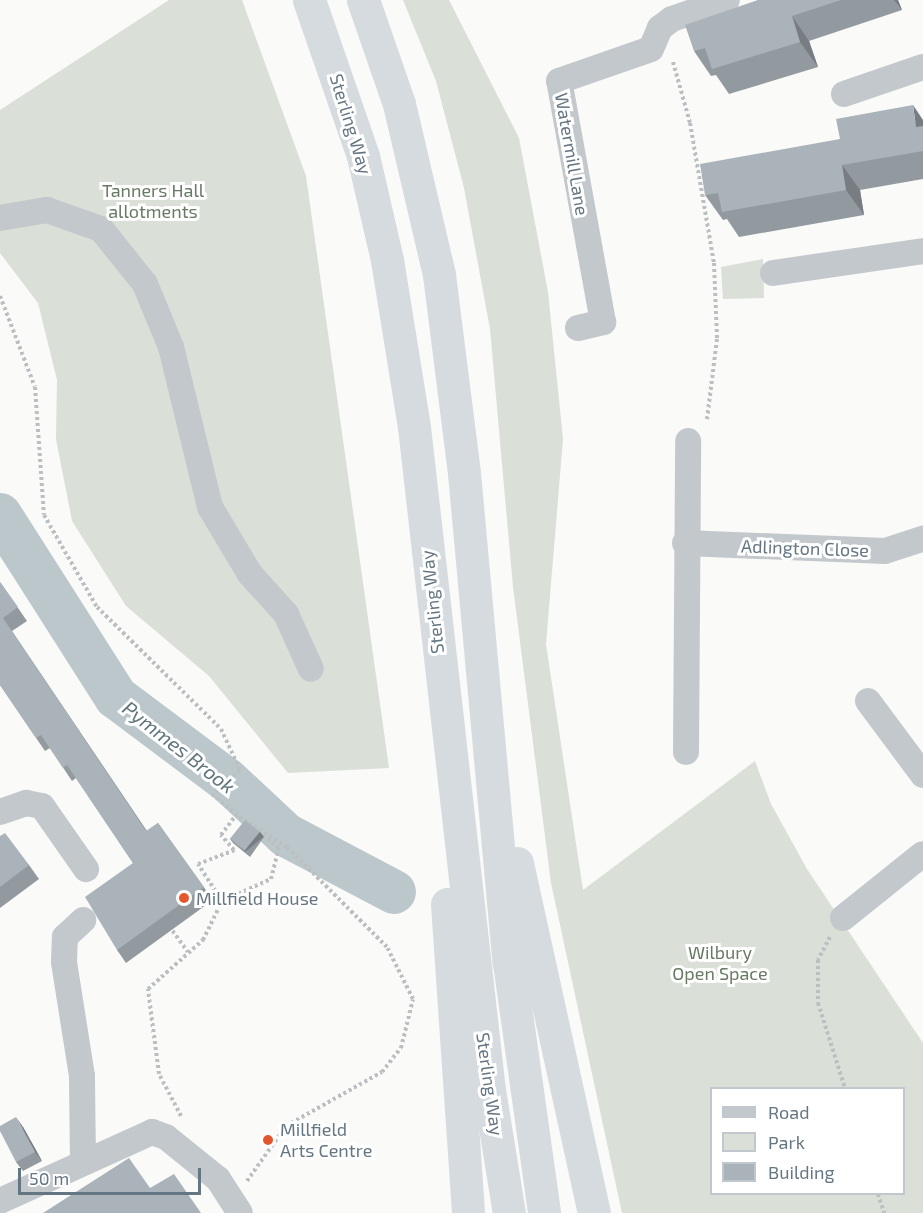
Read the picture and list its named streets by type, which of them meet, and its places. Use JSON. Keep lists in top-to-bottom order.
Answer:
{
  "streets": {
    "highway": ["Sterling Way"],
    "street": ["Watermill Lane", "Adlington Close"]
  },
  "water": ["Pymmes Brook"],
  "parks": ["Tanners Hall allotments", "Wilbury Open Space"],
  "places": ["Millfield House", "Millfield Arts Centre"],
  "legend": ["Road", "Park", "Building"],
  "scale_bar": "50 m"
}
